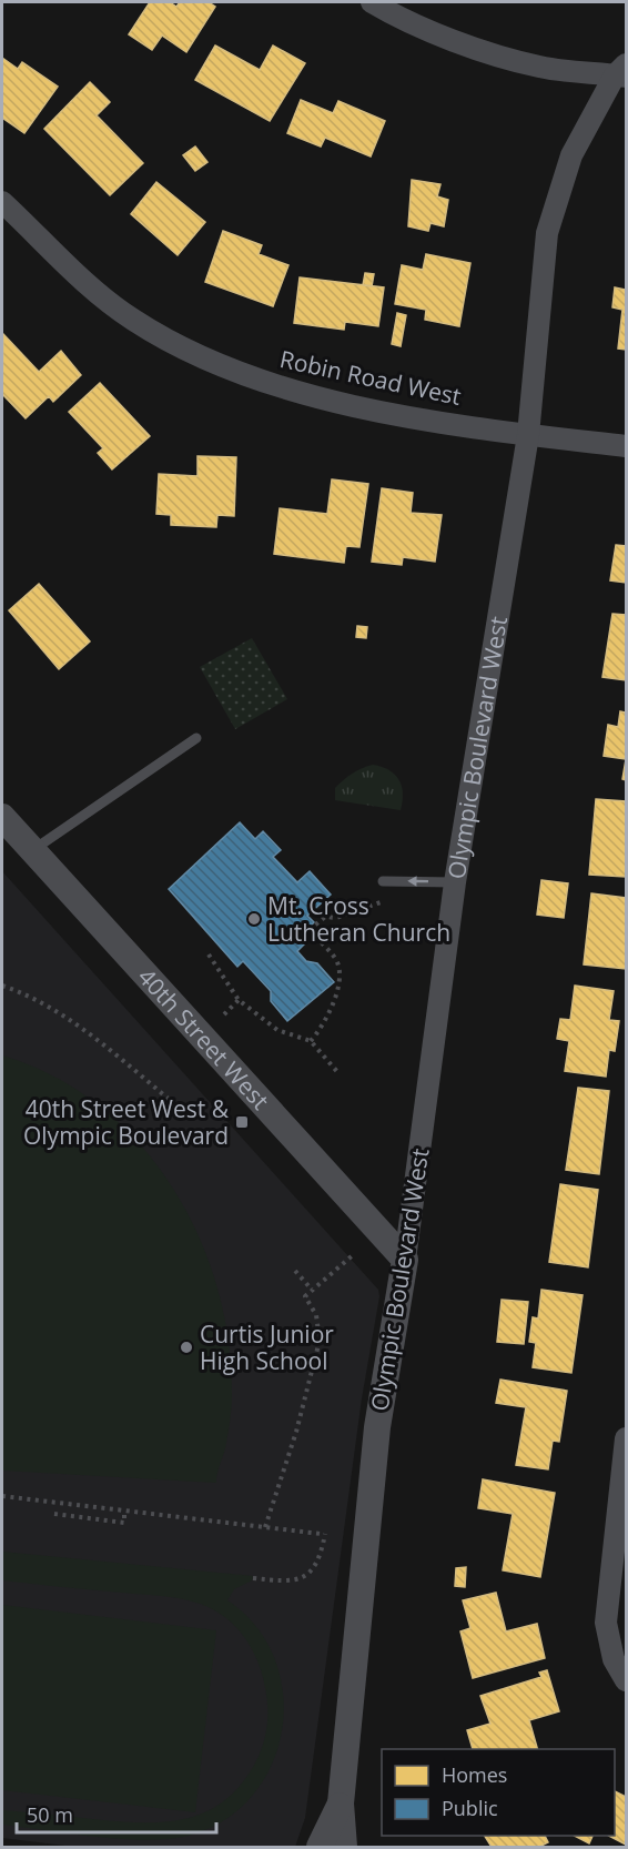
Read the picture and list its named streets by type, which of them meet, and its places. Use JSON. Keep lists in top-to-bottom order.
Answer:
{
  "streets": {
    "street": ["Robin Road West", "Olympic Boulevard West", "40th Street West"]
  },
  "crossings": [
    ["Robin Road West", "Olympic Boulevard West"],
    ["Olympic Boulevard West", "40th Street West"]
  ],
  "places": {
    "other": ["Mt. Cross Lutheran Church", "Curtis Junior High School"],
    "transit": ["40th Street West & Olympic Boulevard"]
  },
  "legend": ["Homes", "Public"],
  "scale_bar": "50 m"
}
